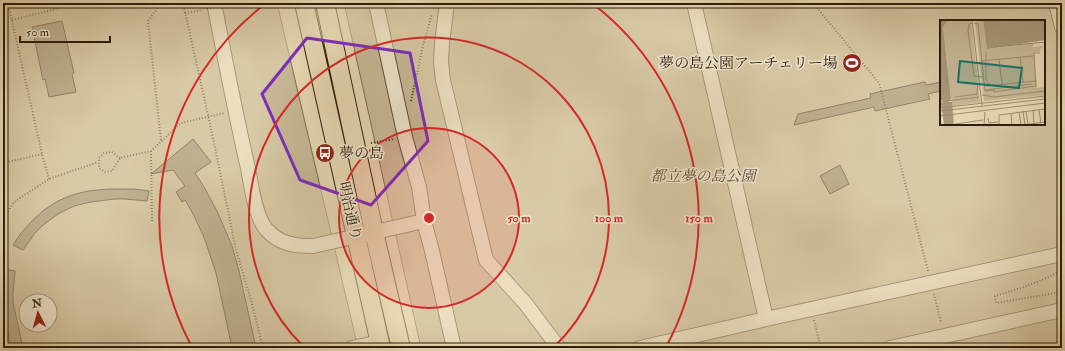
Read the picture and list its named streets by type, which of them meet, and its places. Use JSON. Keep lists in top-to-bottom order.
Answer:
{
  "streets": {
    "main road": ["明治通り"]
  },
  "parks": ["都立夢の島公園"],
  "places": {
    "sports": ["夢の島公園アーチェリー場"],
    "bus stop": ["夢の島"]
  },
  "scale_bar": "50 m",
  "north": "top",
  "rings": ["50 m", "100 m", "150 m"]
}
